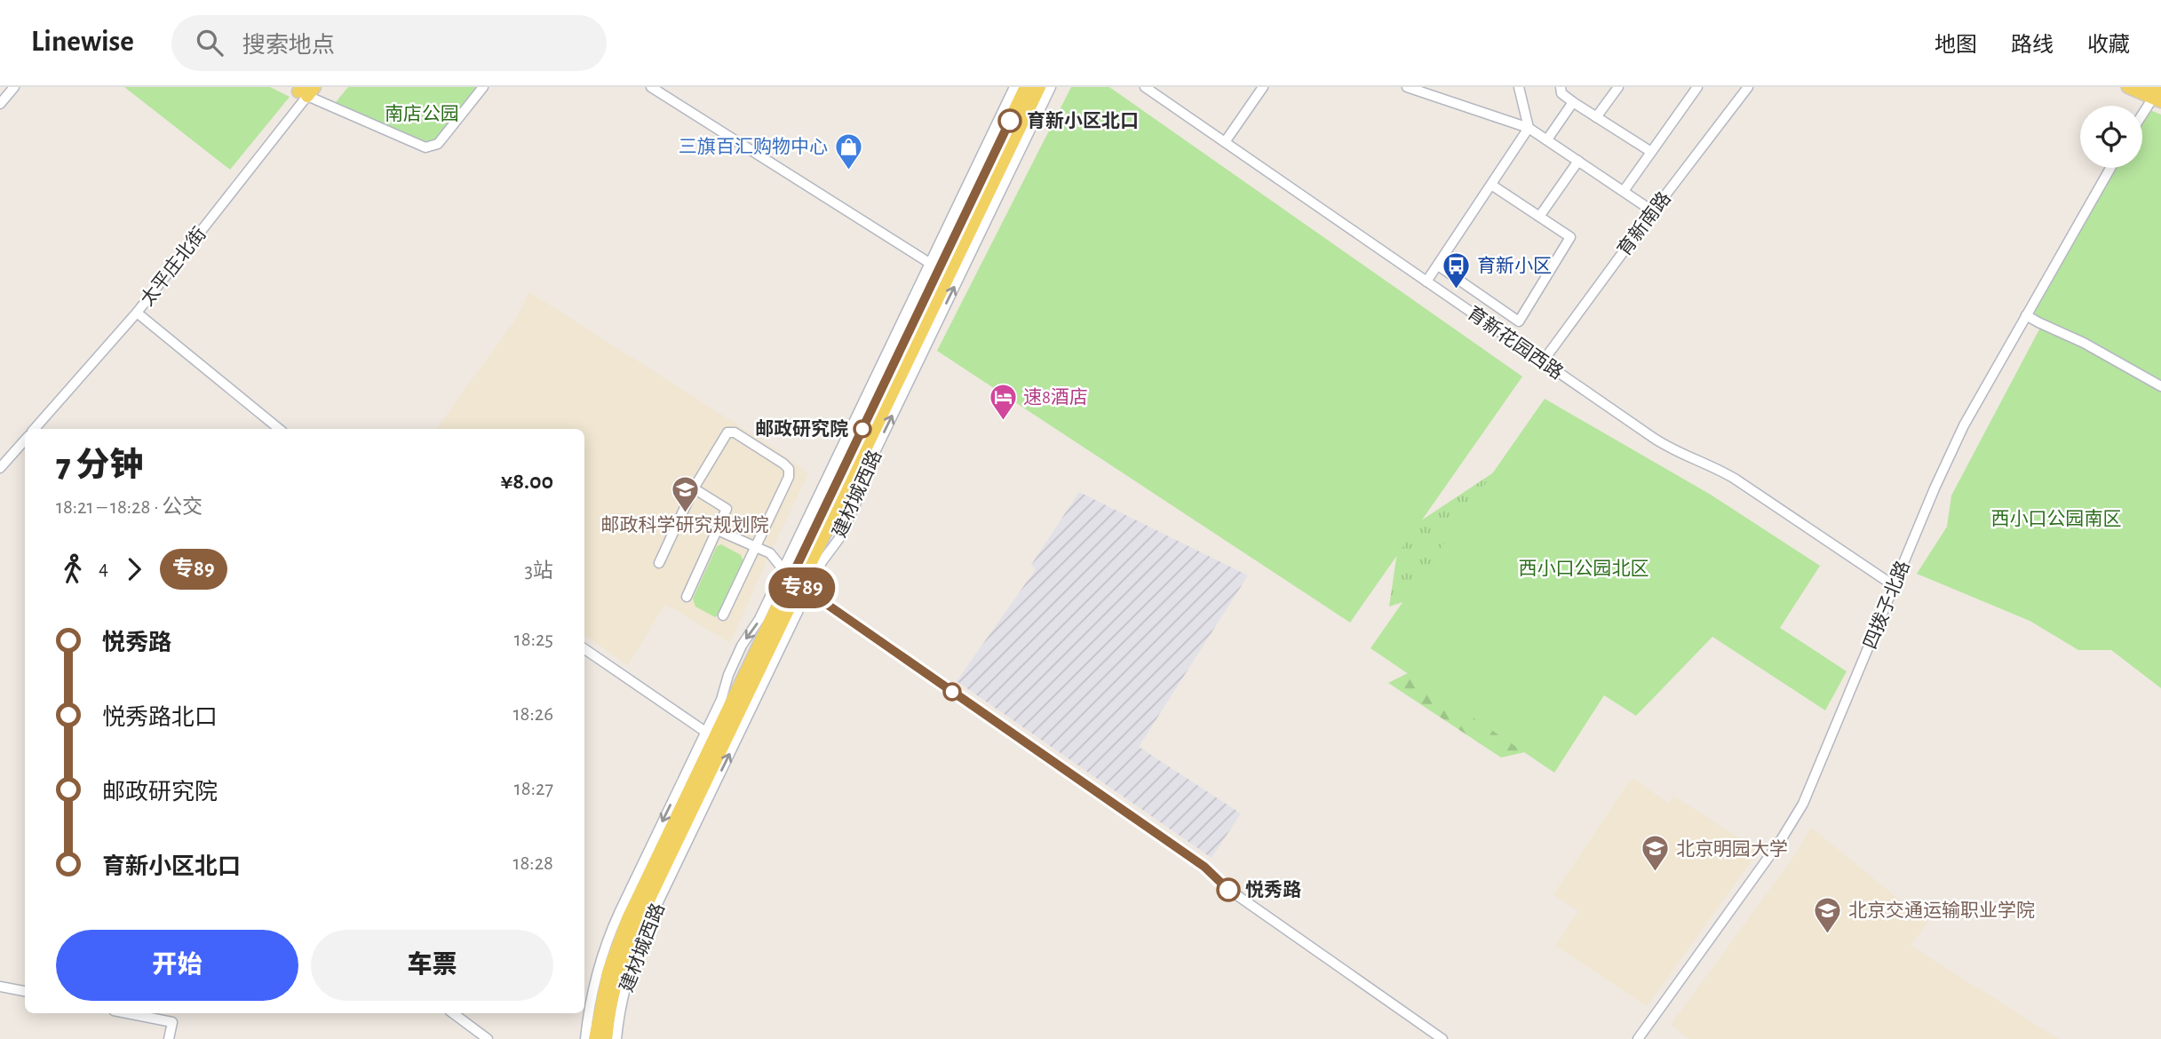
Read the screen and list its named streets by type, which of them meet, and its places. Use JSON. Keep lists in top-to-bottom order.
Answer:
{
  "streets": {
    "main road": ["建材城西路"],
    "street": [
      "育新南路",
      "太平庄北街",
      "育新花园西路",
      "四拨子北路"
    ]
  },
  "crossings": [
    ["育新南路", "育新花园西路"],
    ["育新花园西路", "四拨子北路"]
  ],
  "parks": ["南店公园", "西小口公园南区", "西小口公园北区"],
  "places": {
    "other": ["育新小区北口", "邮政研究院", "悦秀路"],
    "shop": ["三旗百汇购物中心"],
    "bus stop": ["育新小区"],
    "hotel": ["速8酒店"],
    "school or university": ["邮政科学研究规划院", "北京明园大学", "北京交通运输职业学院"]
  },
  "lines": ["bus line 专89"],
  "page": {
    "header": "Linewise",
    "search": "搜索地点",
    "nav": ["地图", "路线", "收藏"],
    "on_map": "专89",
    "heading": ["7 分钟", "18:21 – 18:28 · 公交", "¥8.00"],
    "legs": ["4", "专89", "3站"],
    "list": [
      {
        "name": "悦秀路",
        "value": "18:25"
      },
      {
        "name": "悦秀路北口",
        "value": "18:26"
      },
      {
        "name": "邮政研究院",
        "value": "18:27"
      },
      {
        "name": "育新小区北口",
        "value": "18:28"
      }
    ],
    "buttons": ["开始", "车票"]
  }
}
